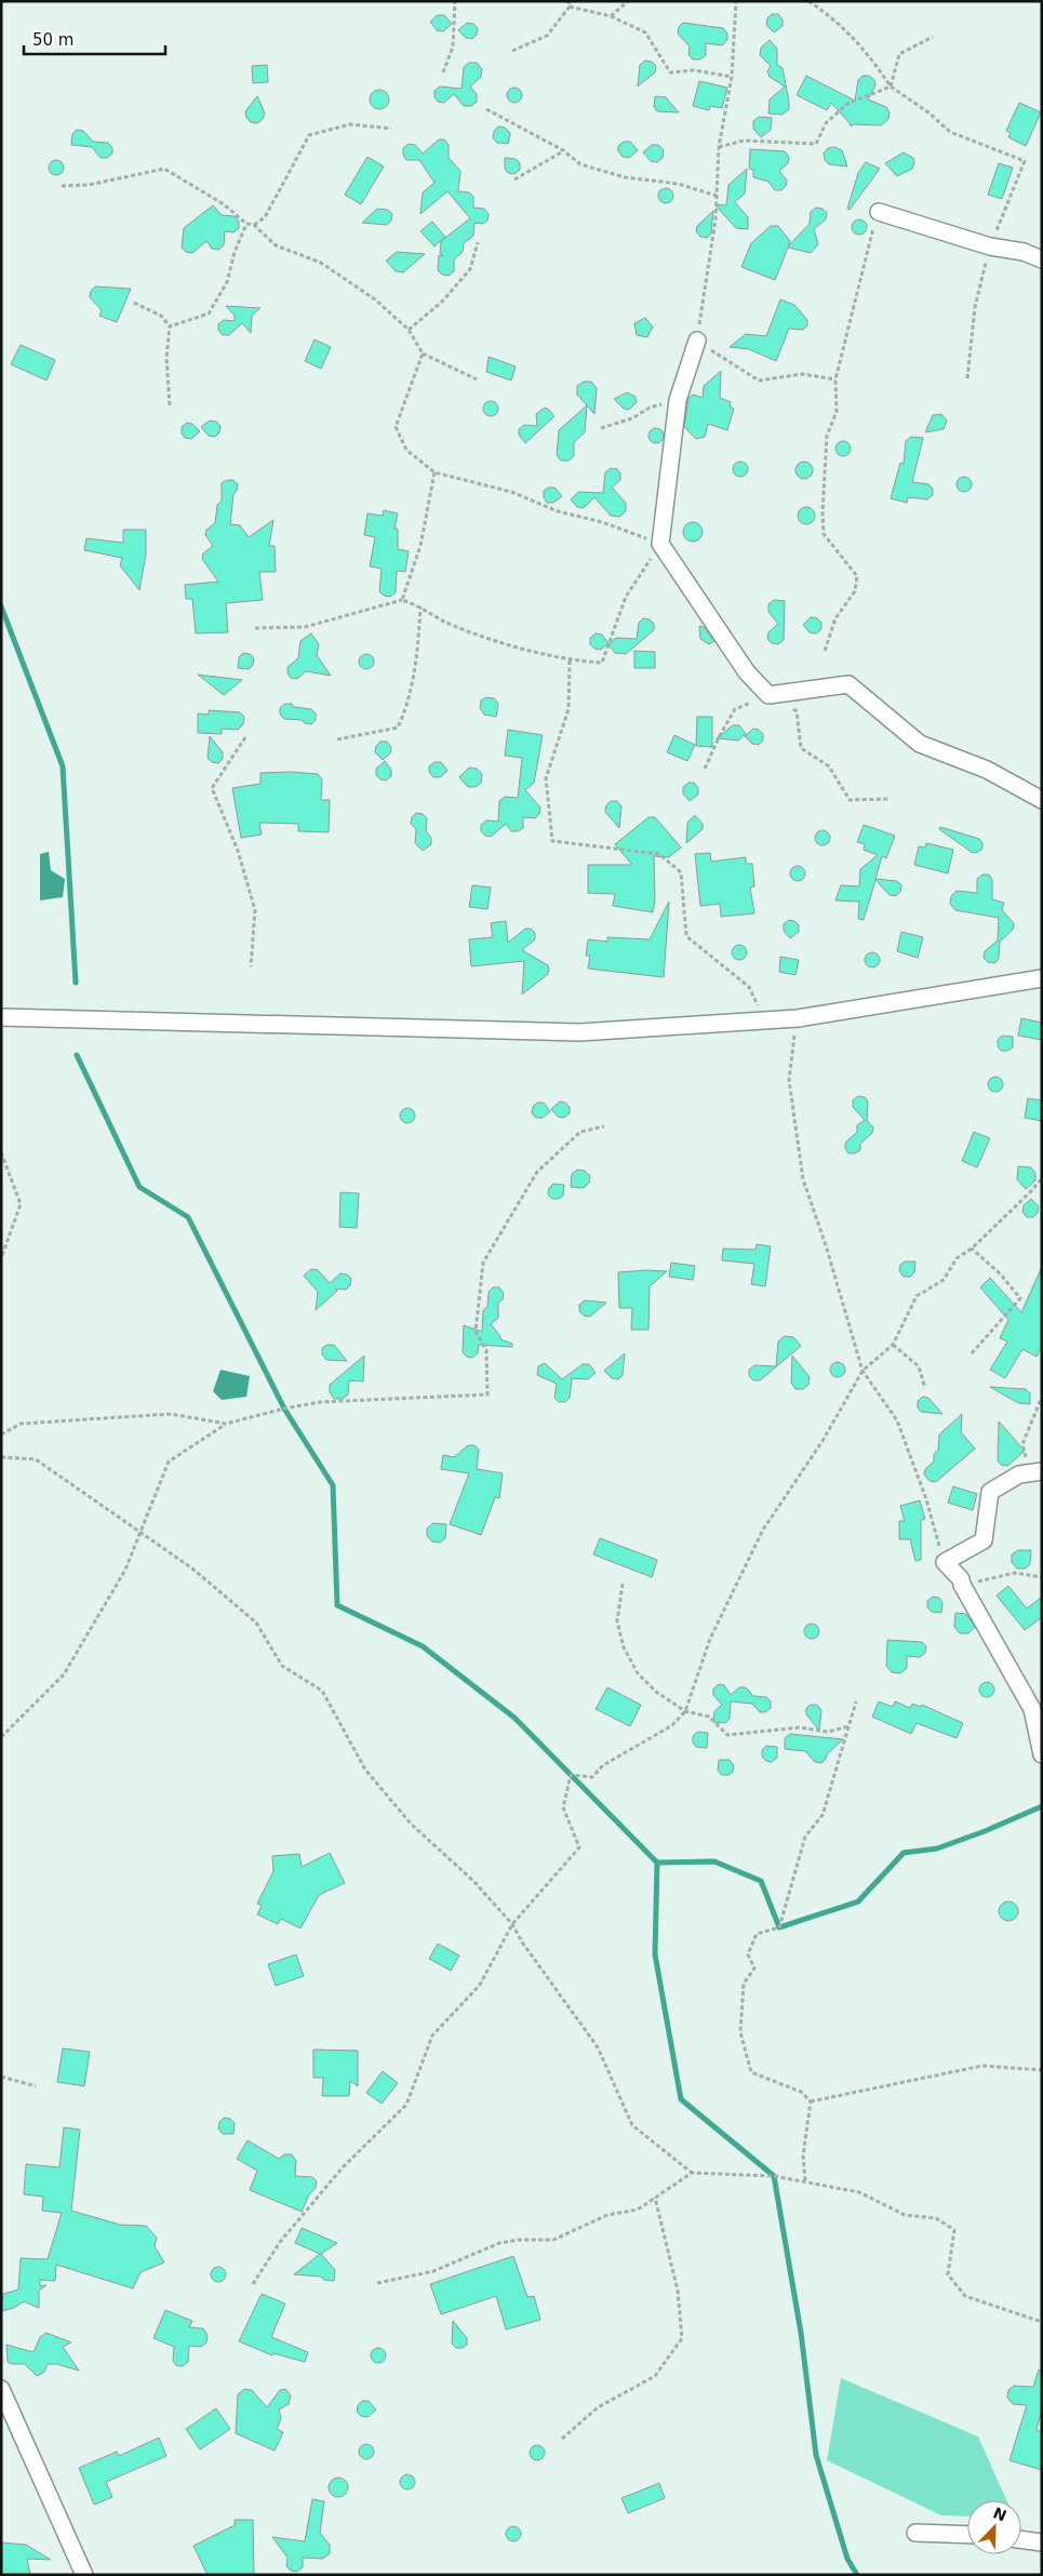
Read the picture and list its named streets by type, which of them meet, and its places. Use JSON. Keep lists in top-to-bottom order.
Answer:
{
  "scale_bar": "50 m",
  "north": "top right"
}
